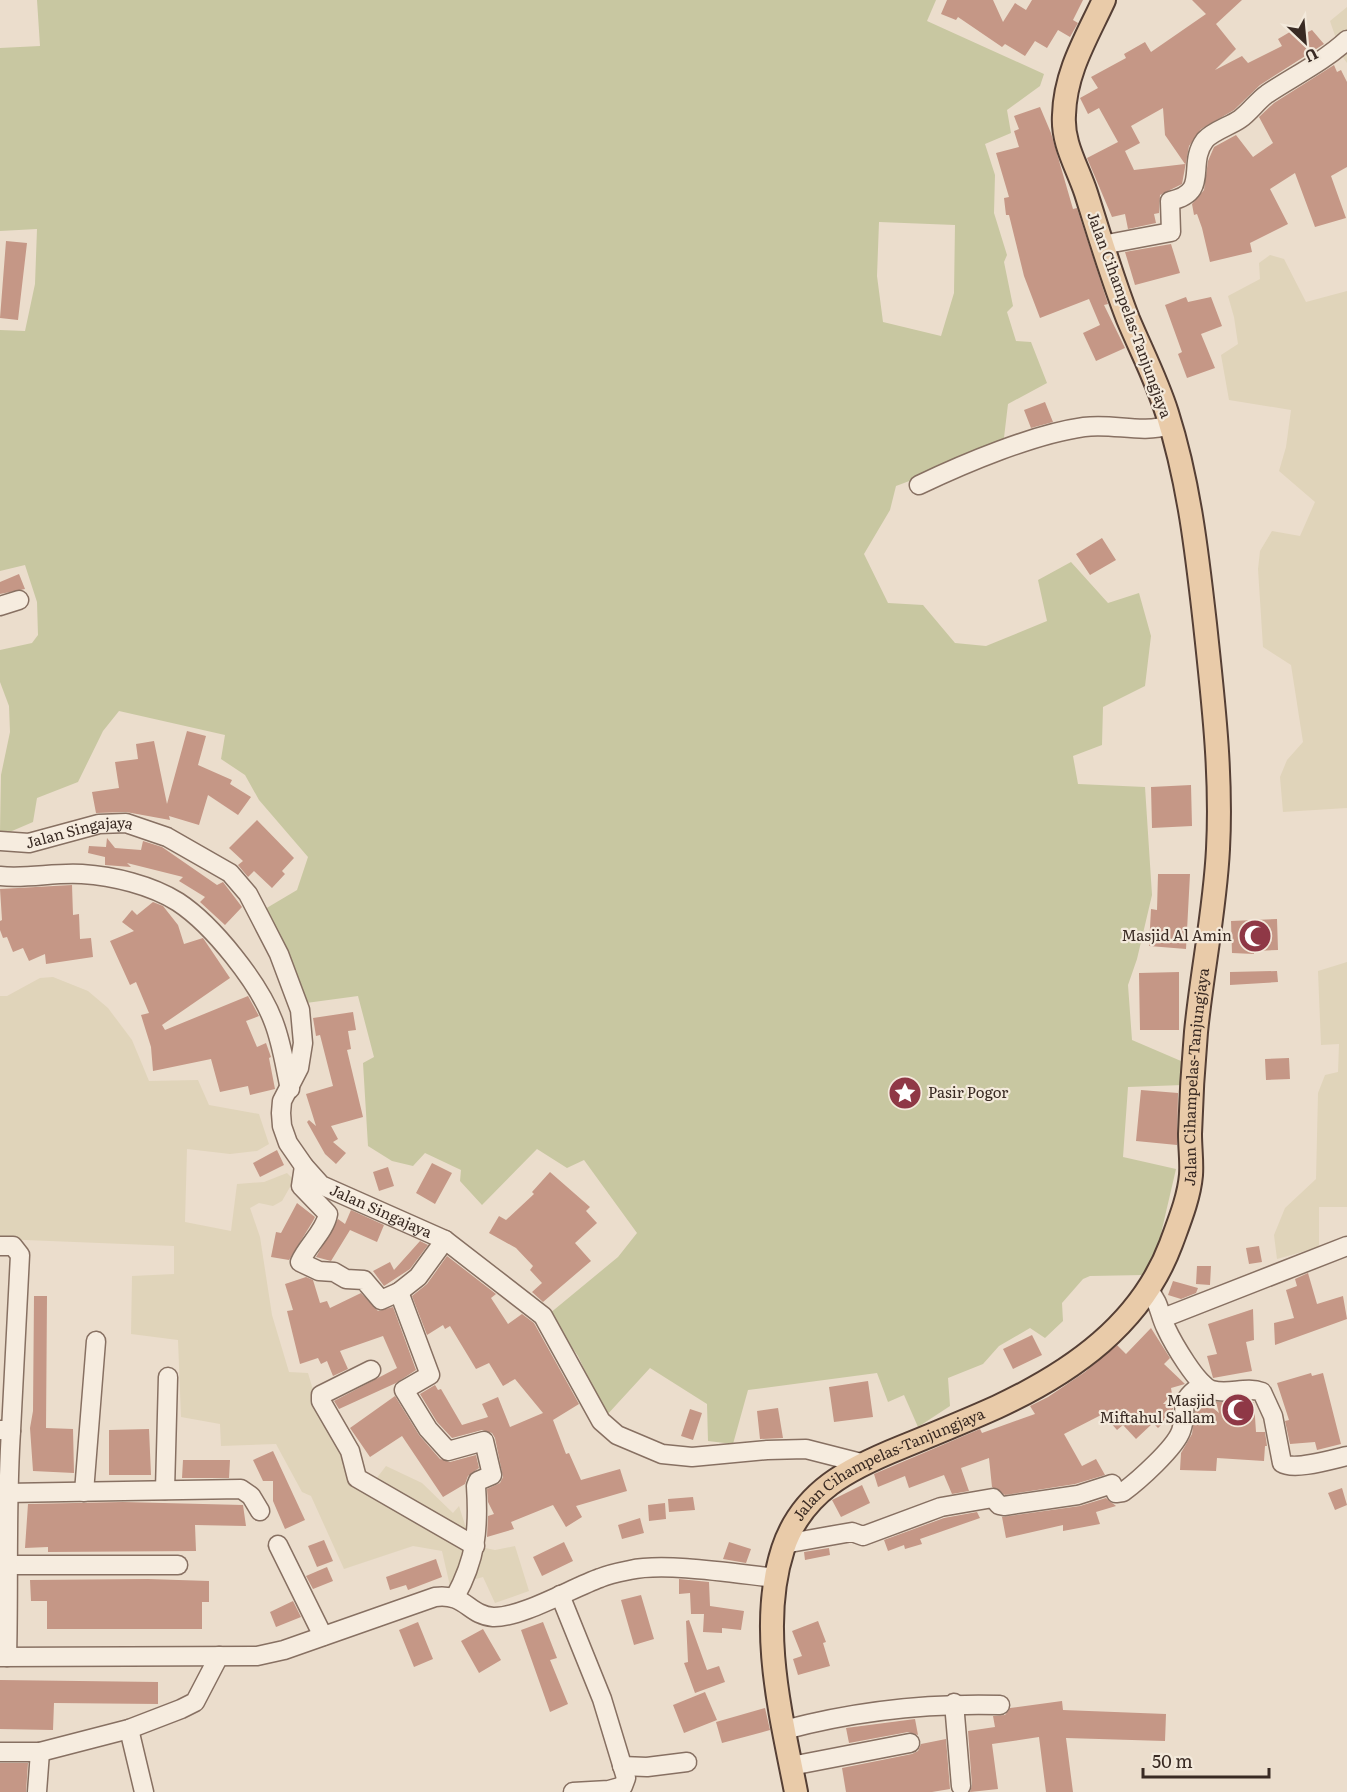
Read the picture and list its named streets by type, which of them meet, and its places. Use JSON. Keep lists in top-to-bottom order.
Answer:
{
  "streets": {
    "main road": ["Jalan Cihampelas-Tanjungjaya"],
    "street": ["Jalan Singajaya"]
  },
  "crossings": [
    ["Jalan Cihampelas-Tanjungjaya", "Jalan Singajaya"]
  ],
  "places": {
    "mosque": ["Masjid Al Amin", "Masjid Miftahul Sallam"],
    "place": ["Pasir Pogor"]
  },
  "scale_bar": "50 m",
  "north": "bottom right"
}
